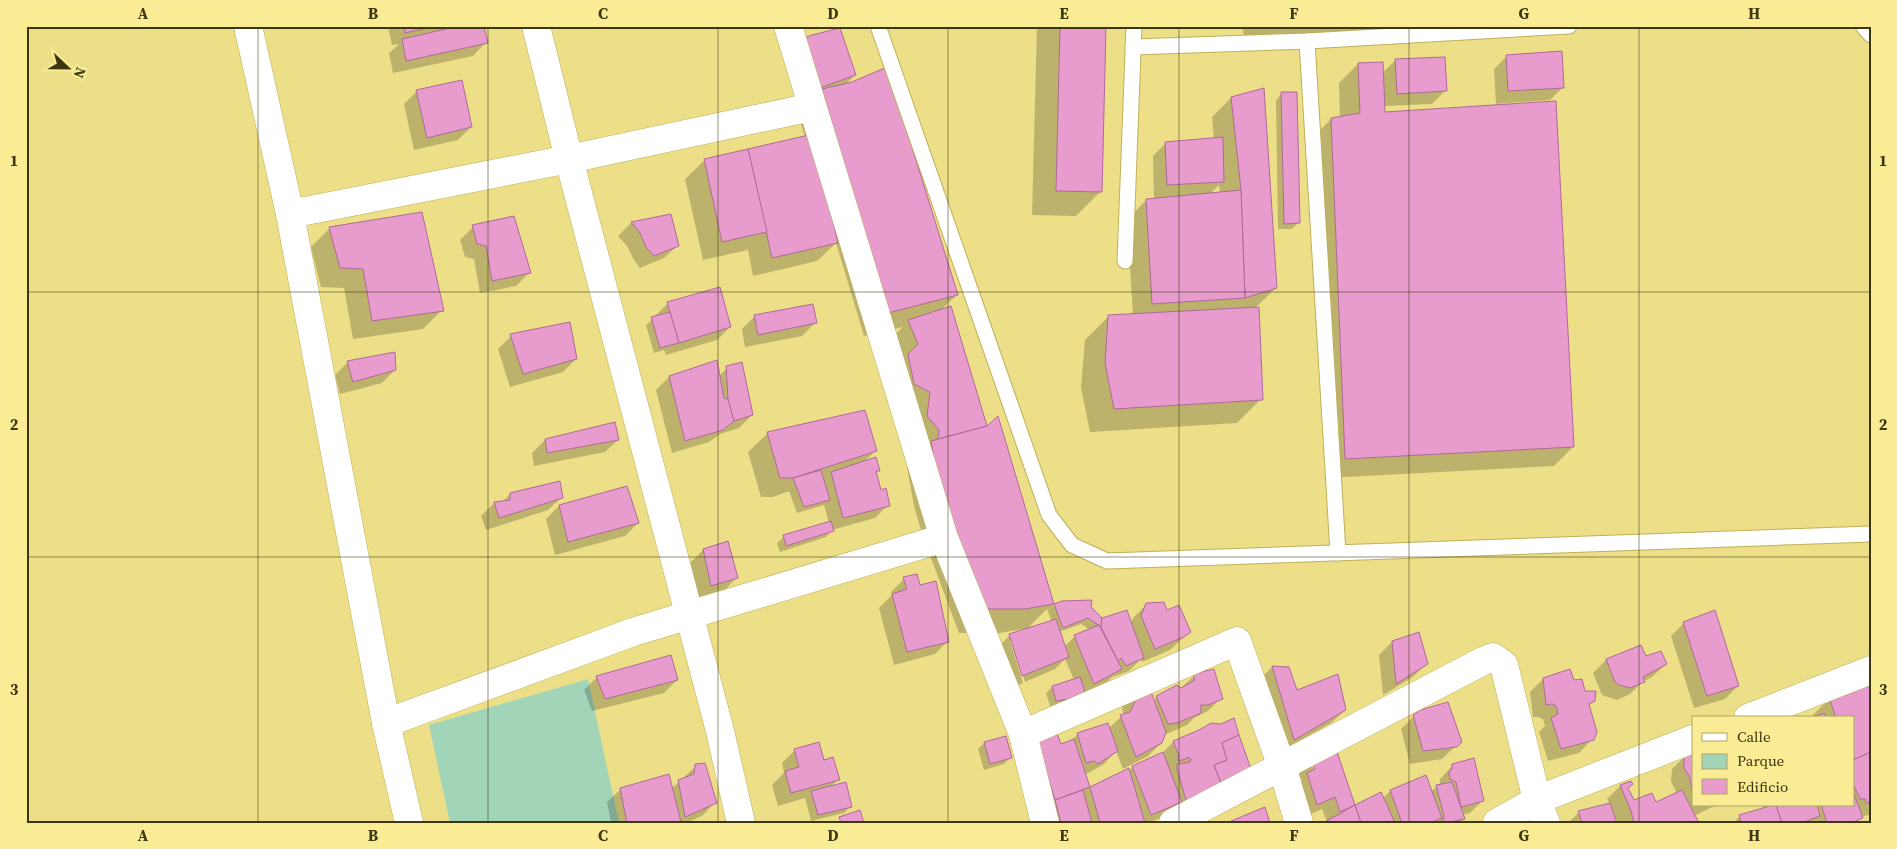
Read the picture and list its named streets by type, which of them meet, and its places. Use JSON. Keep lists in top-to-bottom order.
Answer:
{
  "legend": ["Calle", "Parque", "Edificio"],
  "north": "right",
  "grid": {
    "columns": [
      "A",
      "B",
      "C",
      "D",
      "E",
      "F",
      "G",
      "H"
    ],
    "rows": ["1", "2", "3"]
  }
}
